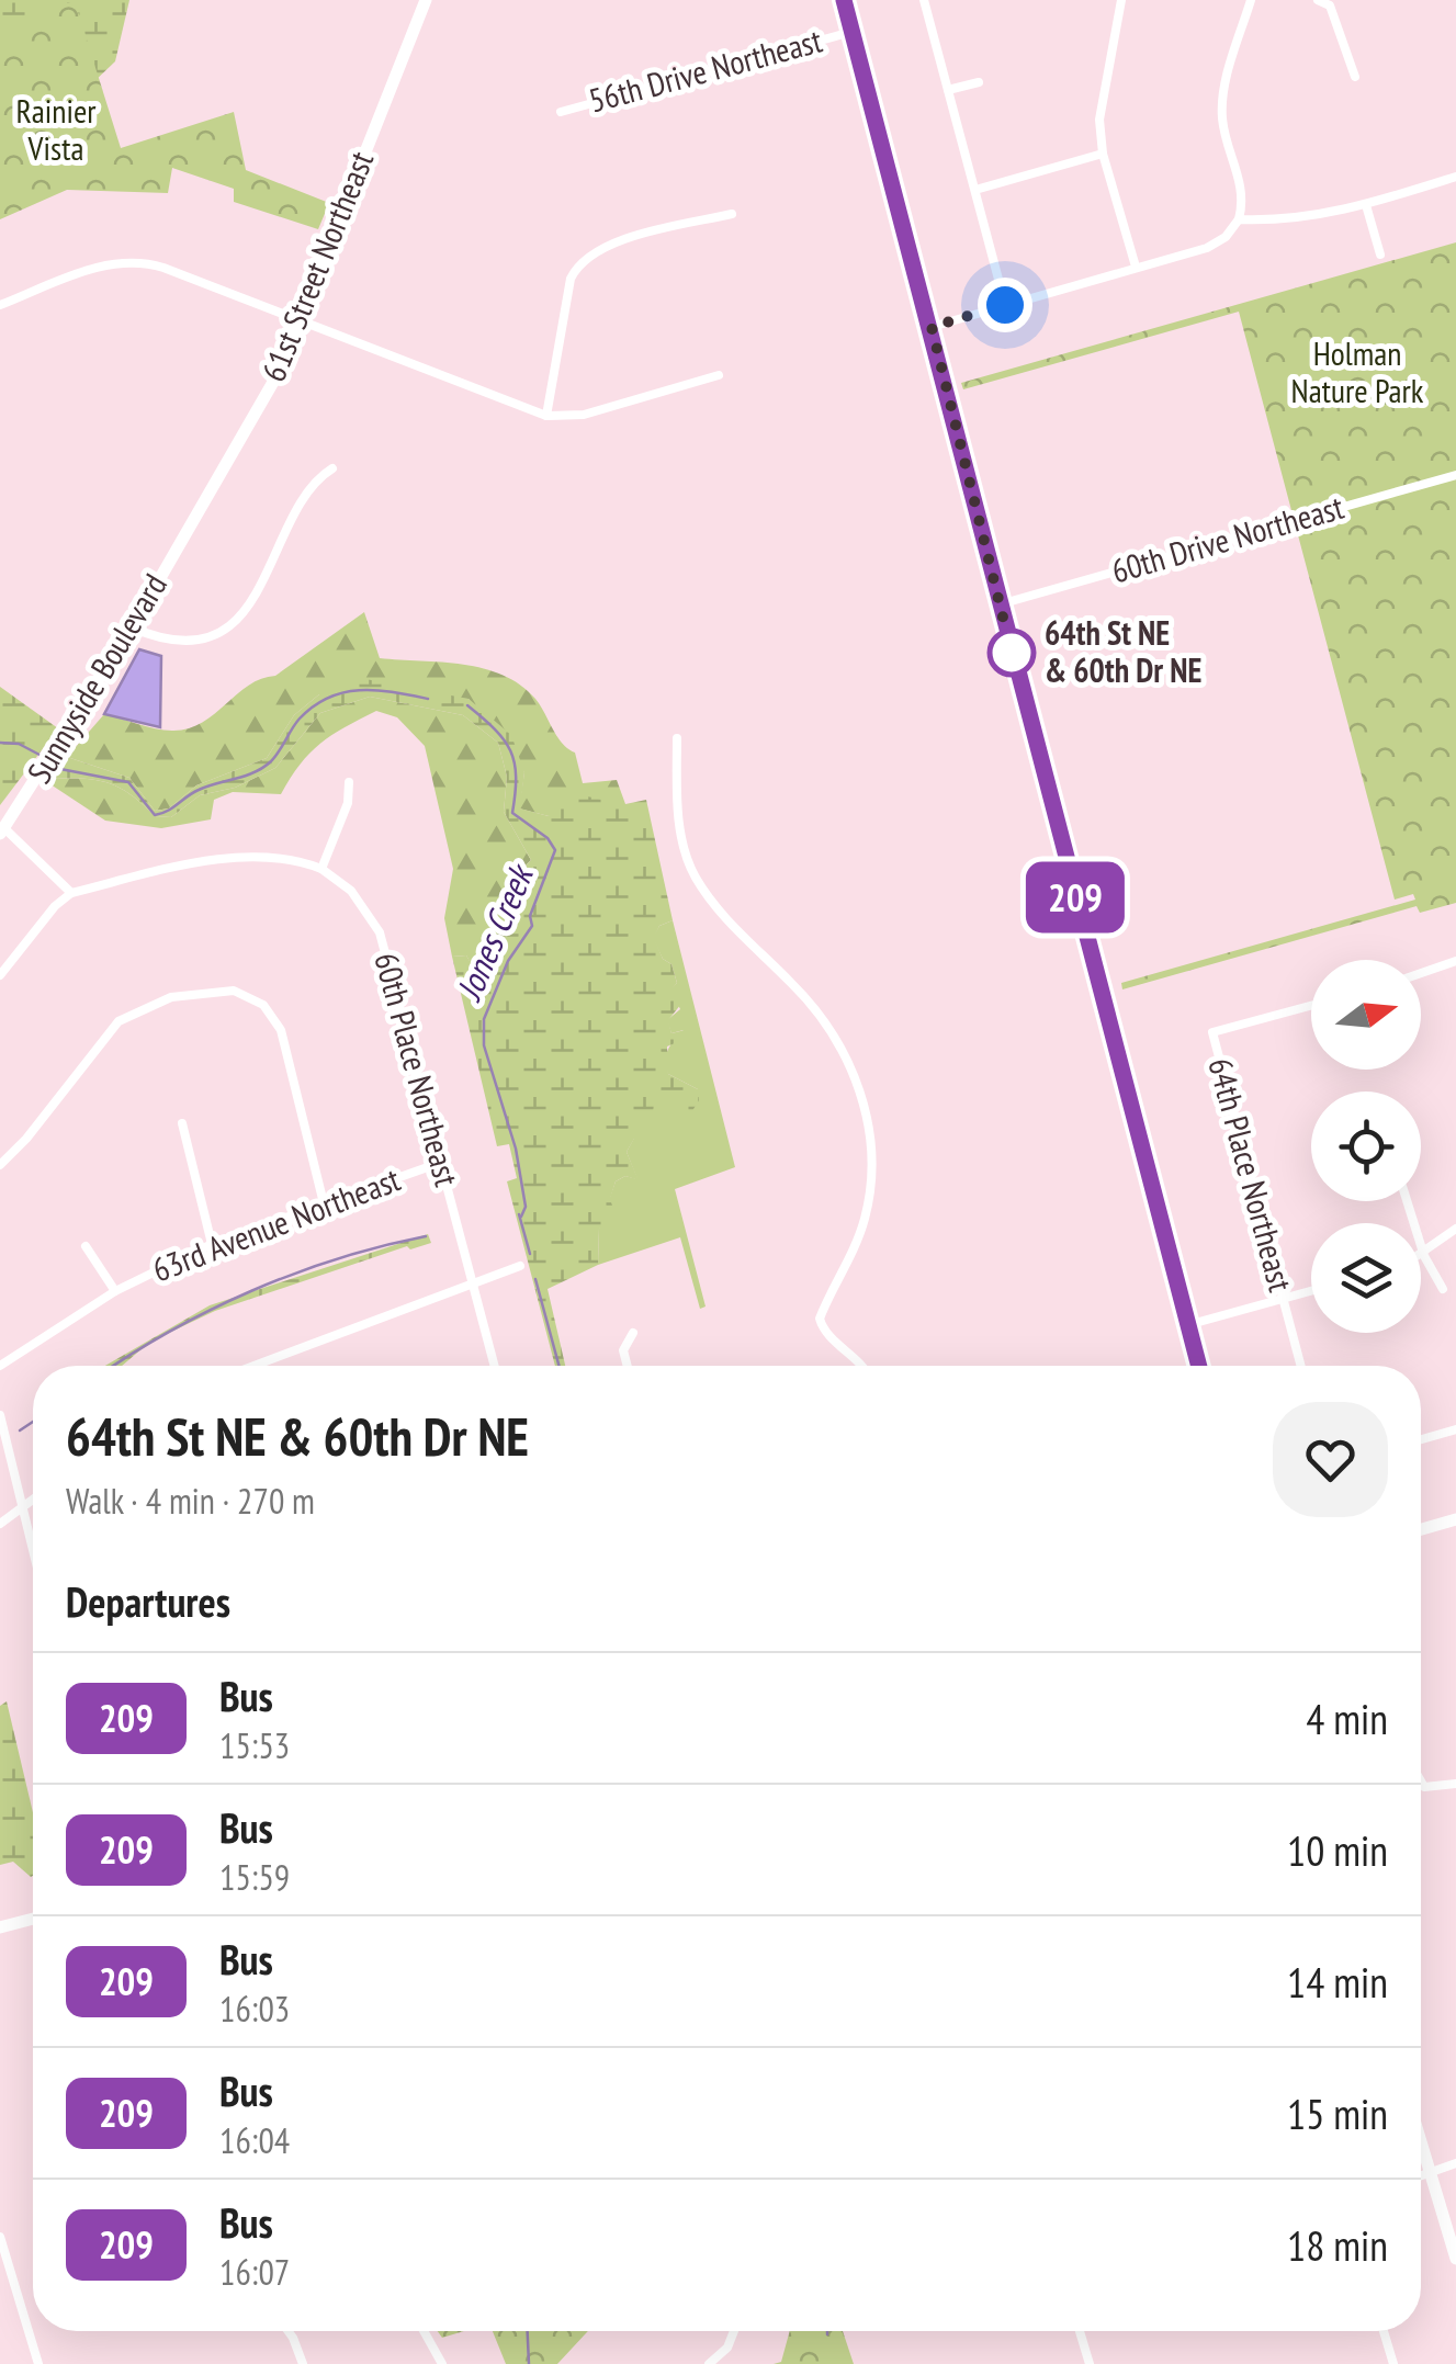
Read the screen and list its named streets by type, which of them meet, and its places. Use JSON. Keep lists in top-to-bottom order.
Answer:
{
  "streets": {
    "main road": ["61st Street Northeast", "Sunnyside Boulevard"],
    "street": [
      "56th Drive Northeast",
      "60th Drive Northeast",
      "60th Place Northeast",
      "64th Place Northeast",
      "63rd Avenue Northeast"
    ]
  },
  "crossings": [
    ["61st Street Northeast", "Sunnyside Boulevard"],
    ["60th Place Northeast", "63rd Avenue Northeast"]
  ],
  "water": ["Jones Creek"],
  "parks": ["Rainier Vista", "Holman Nature Park"],
  "places": ["64th St NE & 60th Dr NE"],
  "lines": ["bus line 209"],
  "north": "right",
  "page": {
    "on_map": "209",
    "heading": [
      ["64th St NE & 60th Dr NE", "Walk · 4 min · 270 m"],
      "Departures"
    ],
    "list": [
      {
        "mark": "209",
        "name": "Bus",
        "note": "15:53",
        "value": "4 min"
      },
      {
        "mark": "209",
        "name": "Bus",
        "note": "15:59",
        "value": "10 min"
      },
      {
        "mark": "209",
        "name": "Bus",
        "note": "16:03",
        "value": "14 min"
      },
      {
        "mark": "209",
        "name": "Bus",
        "note": "16:04",
        "value": "15 min"
      },
      {
        "mark": "209",
        "name": "Bus",
        "note": "16:07",
        "value": "18 min"
      }
    ]
  }
}
